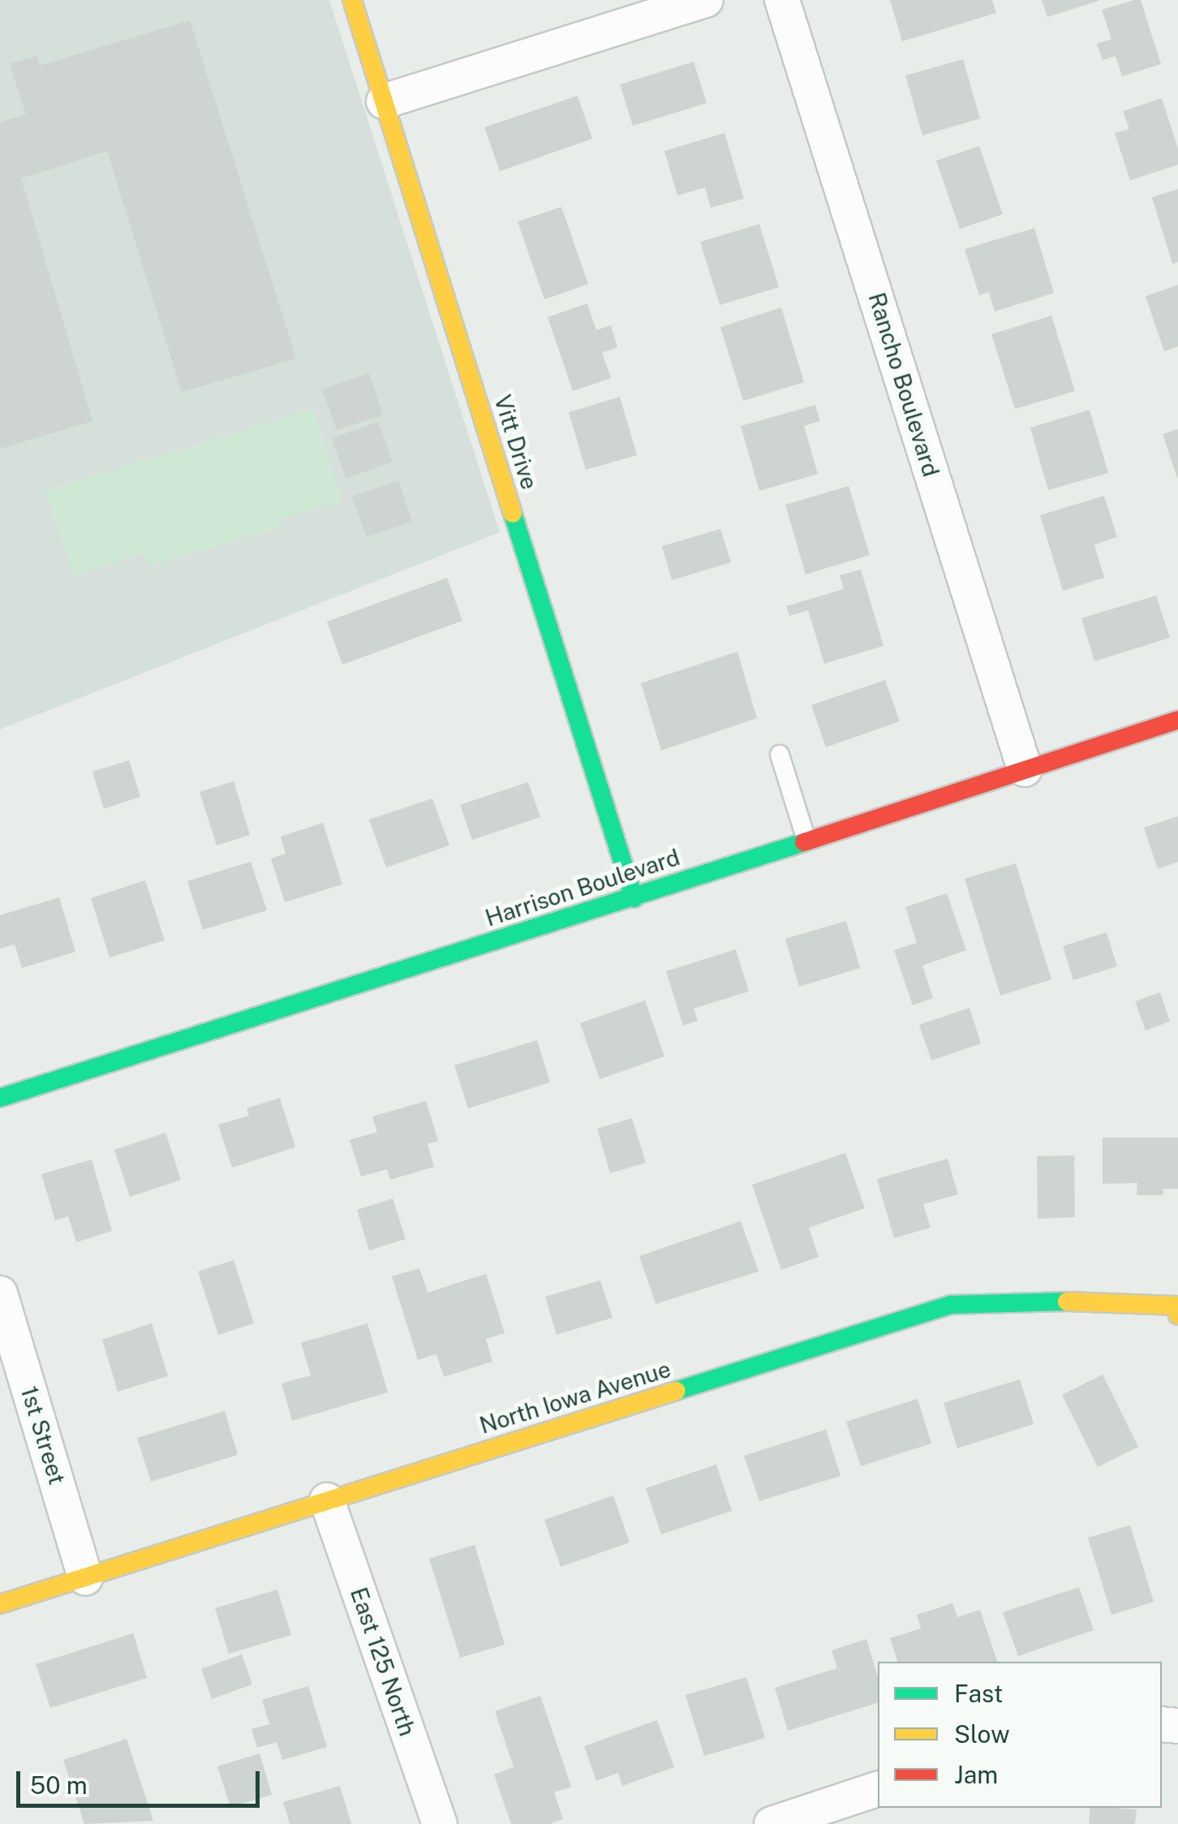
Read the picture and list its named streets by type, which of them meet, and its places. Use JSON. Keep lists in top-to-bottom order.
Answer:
{
  "streets": {
    "street": [
      "Rancho Boulevard",
      "Vitt Drive",
      "Harrison Boulevard",
      "North Iowa Avenue",
      "1st Street",
      "East 125 North"
    ]
  },
  "crossings": [
    ["Rancho Boulevard", "Harrison Boulevard"],
    ["Vitt Drive", "Harrison Boulevard"],
    ["North Iowa Avenue", "1st Street"],
    ["North Iowa Avenue", "East 125 North"]
  ],
  "legend": ["Fast", "Slow", "Jam"],
  "scale_bar": "50 m"
}
